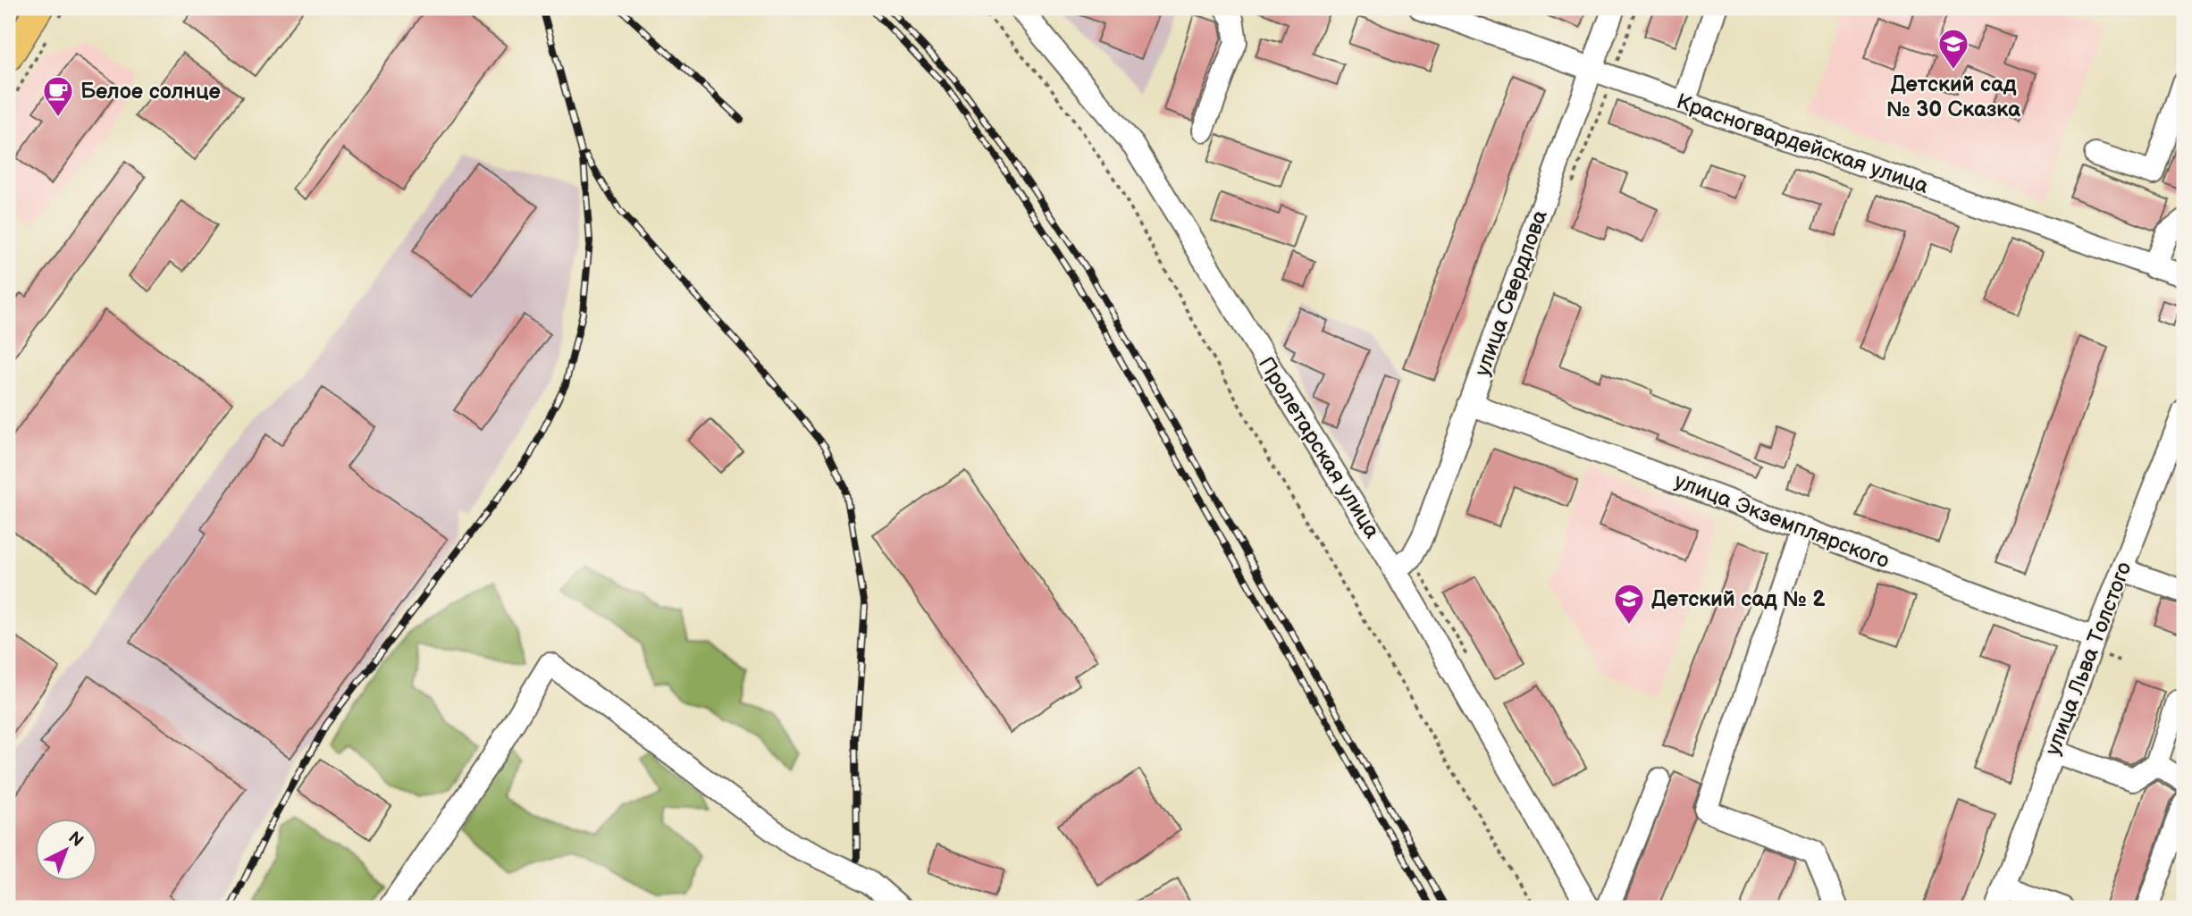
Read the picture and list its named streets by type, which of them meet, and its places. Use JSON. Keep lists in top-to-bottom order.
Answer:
{
  "streets": {
    "street": [
      "Красногвардейская улица",
      "улица Свердлова",
      "Пролетарская улица",
      "улица Экземплярского",
      "улица Льва Толстого"
    ]
  },
  "crossings": [
    ["Красногвардейская улица", "улица Свердлова"],
    ["улица Свердлова", "Пролетарская улица"],
    ["улица Свердлова", "улица Экземплярского"],
    ["улица Экземплярского", "улица Льва Толстого"]
  ],
  "places": {
    "school or university": ["Детский сад № 30 Сказка", "Детский сад № 2"],
    "cafe": ["Белое солнце"]
  },
  "north": "top right"
}
